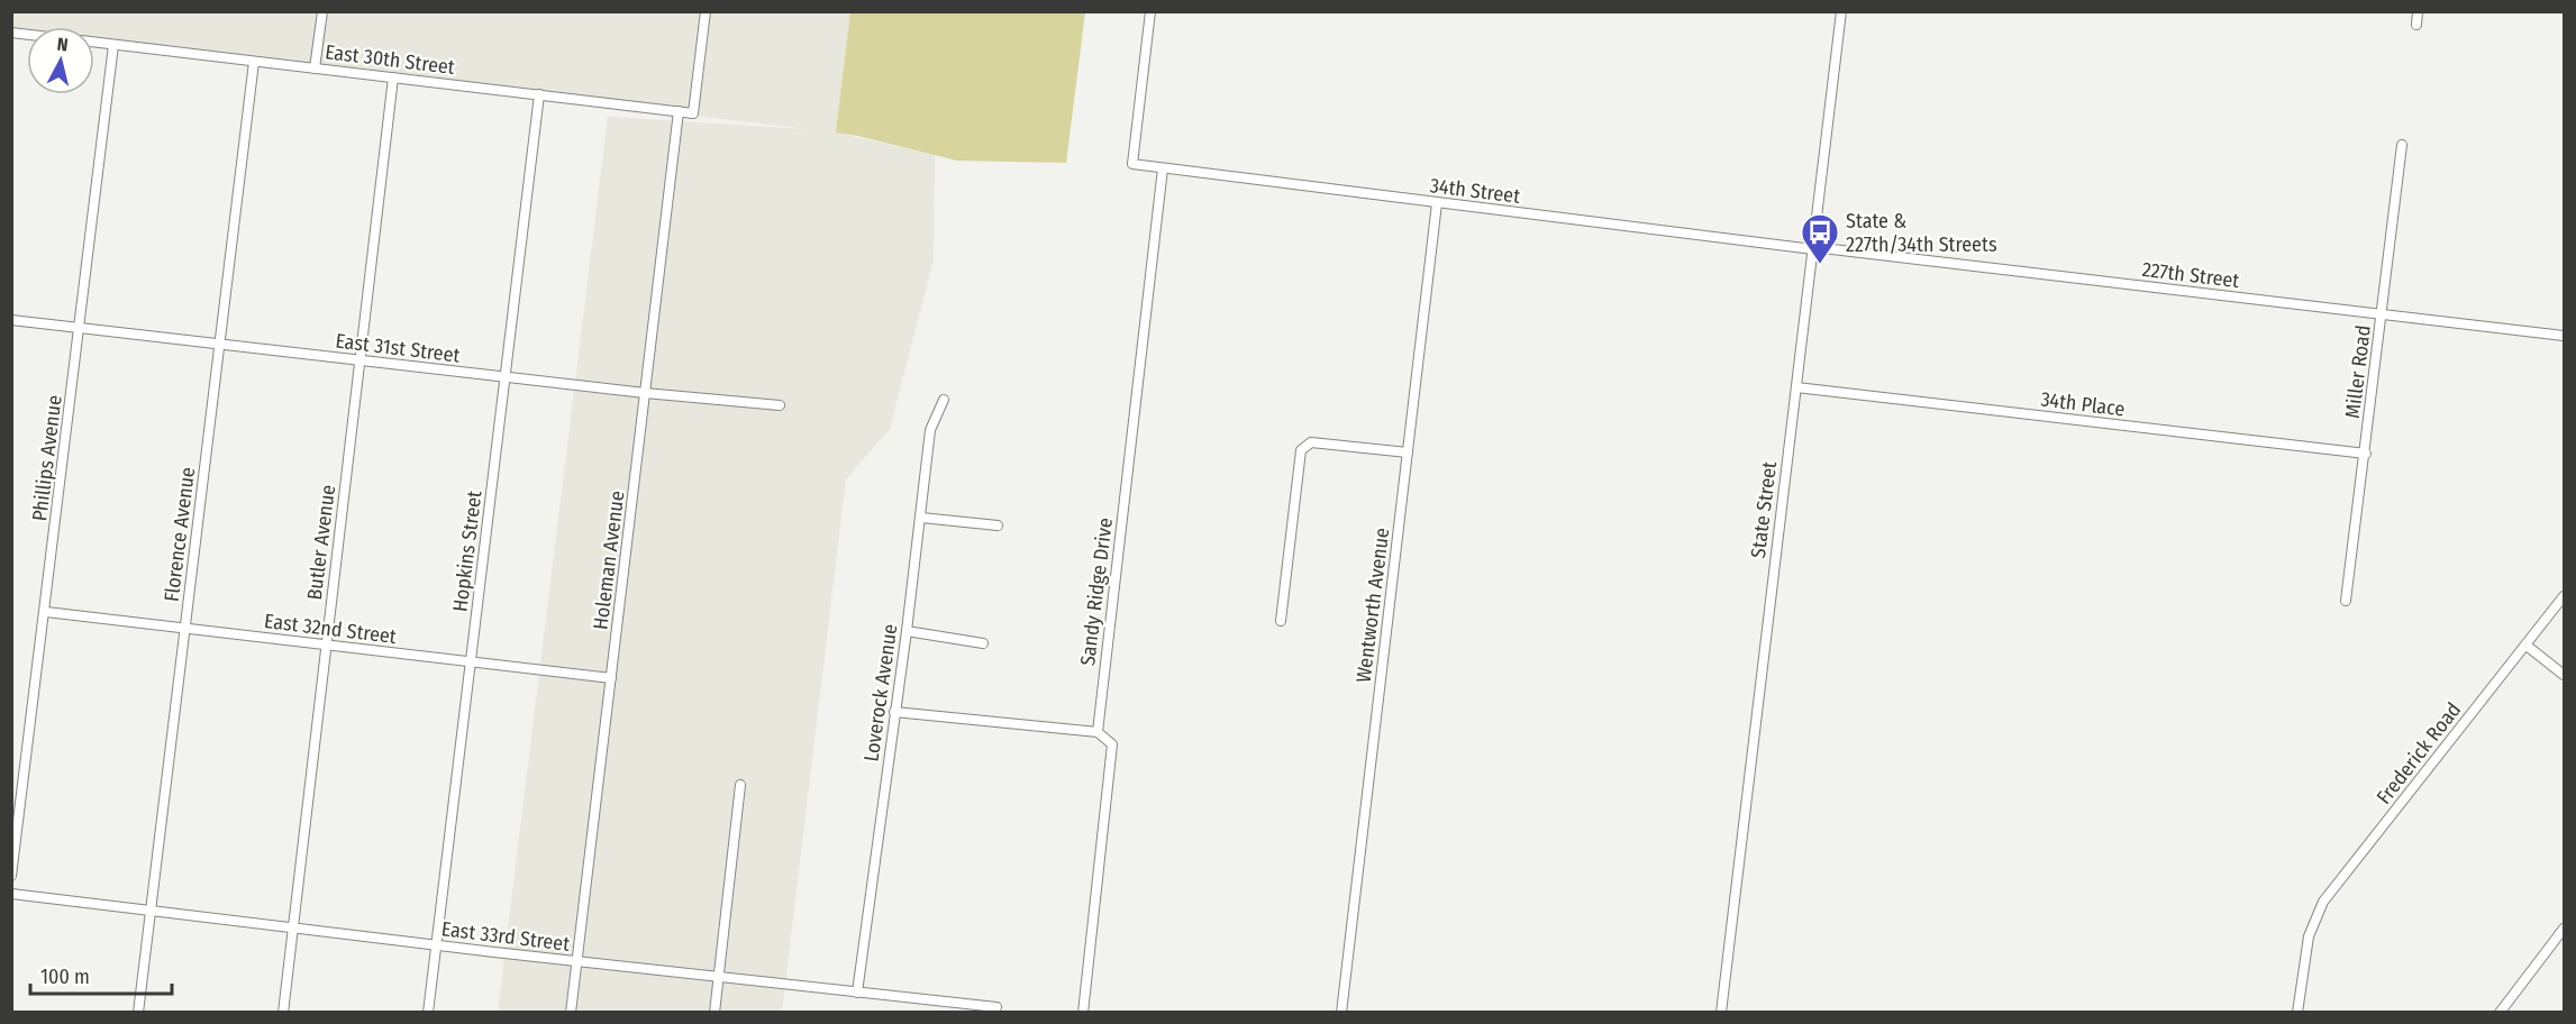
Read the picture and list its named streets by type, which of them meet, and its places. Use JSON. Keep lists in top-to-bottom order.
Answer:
{
  "streets": {
    "street": [
      "East 30th Street",
      "34th Street",
      "227th Street",
      "East 31st Street",
      "Miller Road",
      "34th Place",
      "Phillips Avenue",
      "State Street",
      "Florence Avenue",
      "Butler Avenue",
      "Hopkins Street",
      "Holeman Avenue",
      "Sandy Ridge Drive",
      "Wentworth Avenue",
      "East 32nd Street",
      "Loverock Avenue",
      "Frederick Road",
      "East 33rd Street"
    ]
  },
  "crossings": [
    ["East 30th Street", "Phillips Avenue"],
    ["East 30th Street", "Florence Avenue"],
    ["East 30th Street", "Butler Avenue"],
    ["East 30th Street", "Hopkins Street"],
    ["East 30th Street", "Holeman Avenue"],
    ["34th Street", "227th Street"],
    ["34th Street", "State Street"],
    ["34th Street", "Sandy Ridge Drive"],
    ["34th Street", "Wentworth Avenue"],
    ["227th Street", "Miller Road"],
    ["227th Street", "State Street"],
    ["East 31st Street", "Phillips Avenue"],
    ["East 31st Street", "Florence Avenue"],
    ["East 31st Street", "Butler Avenue"],
    ["East 31st Street", "Hopkins Street"],
    ["East 31st Street", "Holeman Avenue"],
    ["Miller Road", "34th Place"],
    ["34th Place", "State Street"],
    ["Phillips Avenue", "East 32nd Street"],
    ["Florence Avenue", "East 32nd Street"],
    ["Florence Avenue", "East 33rd Street"],
    ["Butler Avenue", "East 32nd Street"],
    ["Butler Avenue", "East 33rd Street"],
    ["Hopkins Street", "East 32nd Street"],
    ["Hopkins Street", "East 33rd Street"],
    ["Holeman Avenue", "East 32nd Street"],
    ["Holeman Avenue", "East 33rd Street"],
    ["Loverock Avenue", "East 33rd Street"]
  ],
  "places": {
    "bus stop": ["State & 227th/34th Streets"]
  },
  "scale_bar": "100 m",
  "north": "top"
}
